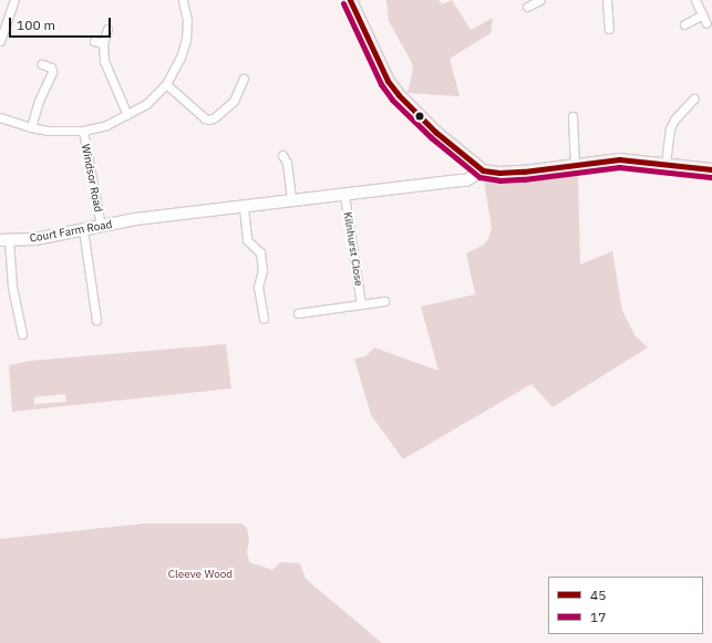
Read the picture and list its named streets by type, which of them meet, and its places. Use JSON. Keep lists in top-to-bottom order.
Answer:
{
  "streets": {
    "street": ["Windsor Road", "Court Farm Road", "Kilnhurst Close"]
  },
  "crossings": [
    ["Windsor Road", "Court Farm Road"],
    ["Court Farm Road", "Kilnhurst Close"]
  ],
  "parks": ["Cleeve Wood"],
  "lines": ["transit line 45", "transit line 17"],
  "legend": ["45", "17"],
  "scale_bar": "100 m"
}
